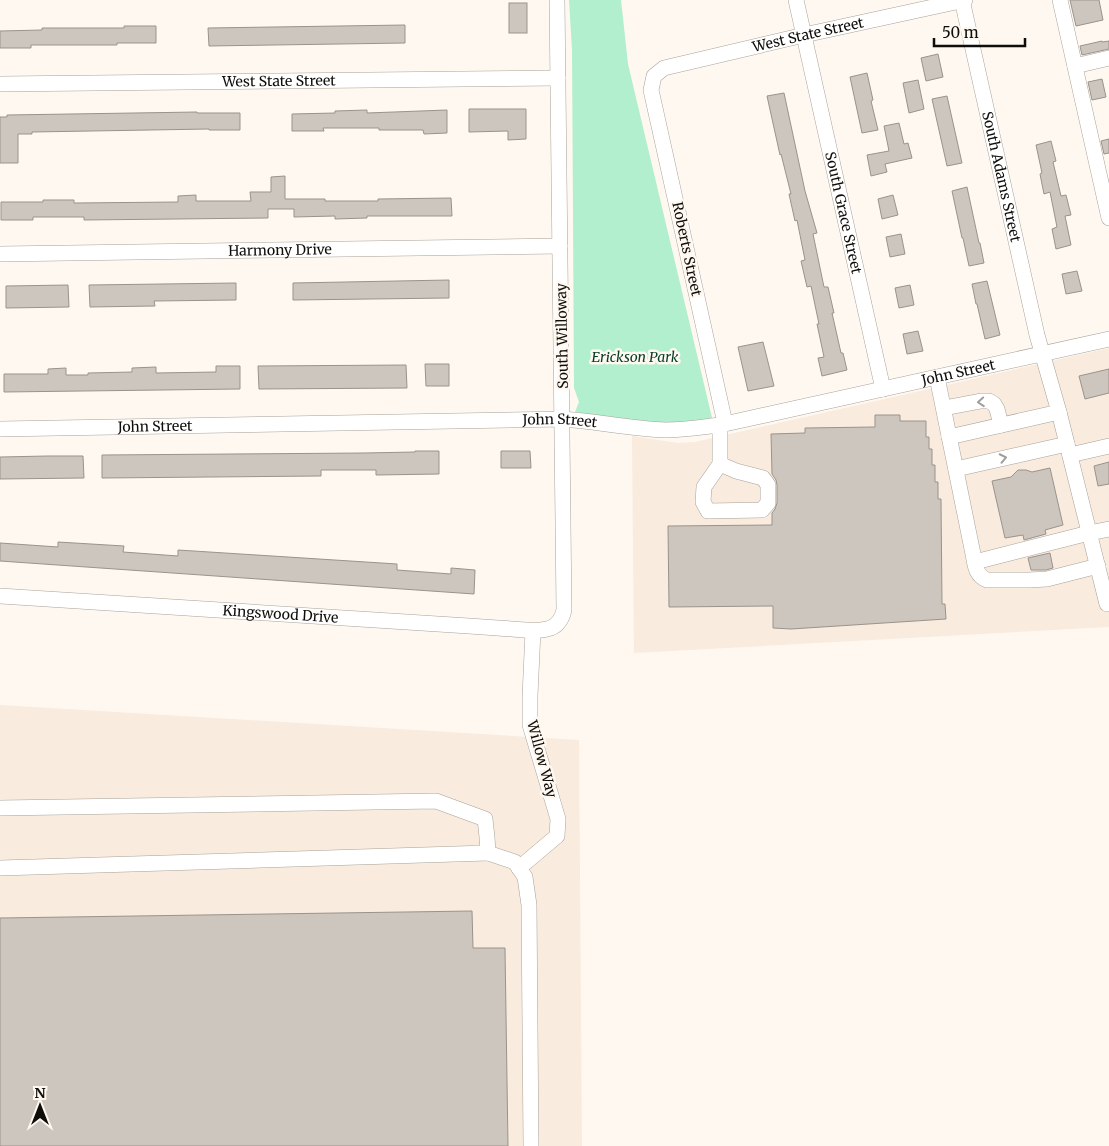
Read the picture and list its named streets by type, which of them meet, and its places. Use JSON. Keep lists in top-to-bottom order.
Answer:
{
  "streets": {
    "street": [
      "West State Street",
      "South Adams Street",
      "South Grace Street",
      "Roberts Street",
      "Harmony Drive",
      "South Willoway",
      "John Street",
      "Kingswood Drive",
      "Willow Way"
    ]
  },
  "crossings": [
    ["West State Street", "South Adams Street"],
    ["West State Street", "South Grace Street"],
    ["West State Street", "Roberts Street"],
    ["West State Street", "South Willoway"],
    ["South Adams Street", "John Street"],
    ["South Grace Street", "John Street"],
    ["Roberts Street", "John Street"],
    ["Harmony Drive", "South Willoway"],
    ["South Willoway", "John Street"],
    ["South Willoway", "Kingswood Drive"],
    ["Kingswood Drive", "Willow Way"]
  ],
  "parks": ["Erickson Park"],
  "scale_bar": "50 m",
  "north": "top"
}
